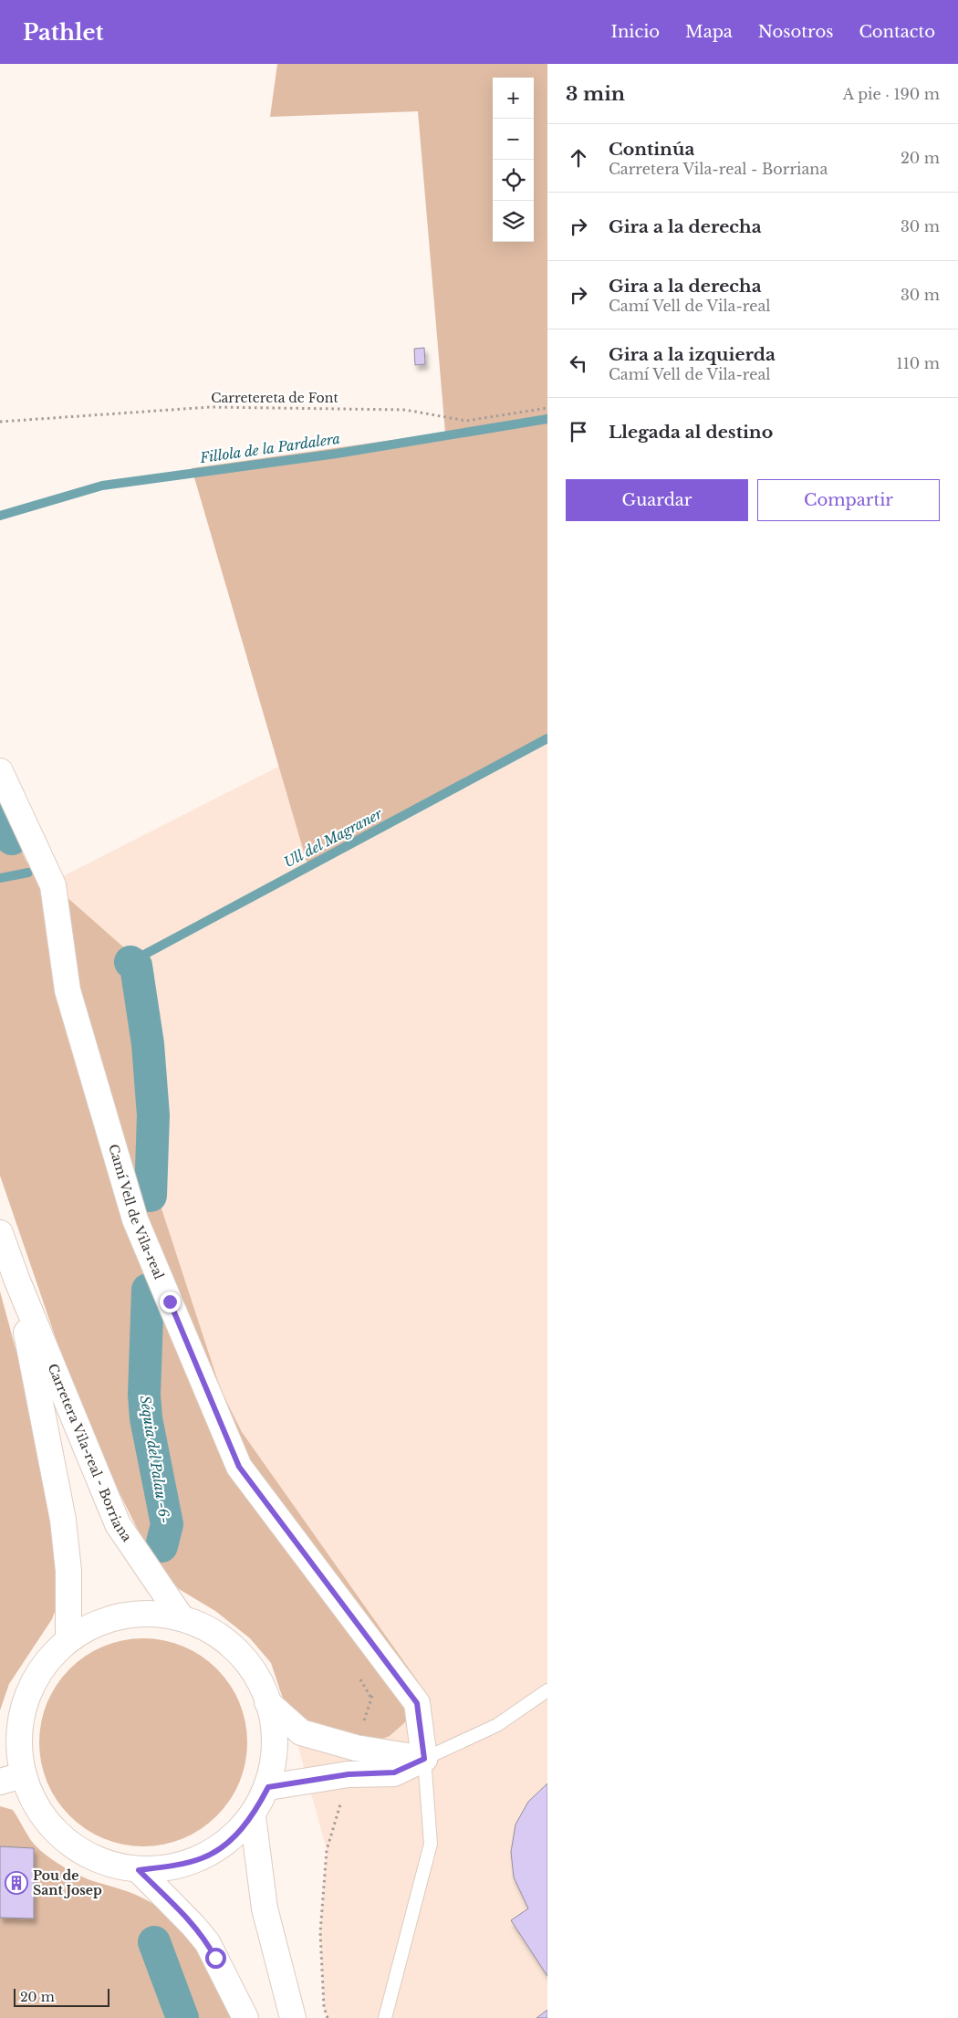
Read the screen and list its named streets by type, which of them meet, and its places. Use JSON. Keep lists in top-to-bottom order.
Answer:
{
  "streets": {
    "main road": ["Camí Vell de Vila-real", "Carretera Vila-real - Borriana"],
    "path": ["Carretereta de Font"]
  },
  "water": ["Fillola de la Pardalera", "Ull del Magraner", "Séquia del Palau -6-"],
  "places": {
    "building": ["Pou de Sant Josep"]
  },
  "scale_bar": "20 m",
  "page": {
    "header": "Pathlet",
    "nav": [
      "Inicio",
      "Mapa",
      "Nosotros",
      "Contacto"
    ],
    "heading": ["3 min", "A pie · 190 m"],
    "map_buttons": ["+", "−"],
    "list": [
      ["Continúa", "Carretera Vila-real - Borriana", "20 m"],
      ["Gira a la derecha", "30 m"],
      ["Gira a la derecha", "Camí Vell de Vila-real", "30 m"],
      ["Gira a la izquierda", "Camí Vell de Vila-real", "110 m"],
      "Llegada al destino"
    ],
    "buttons": ["Guardar", "Compartir"],
    "scale": "20 m"
  }
}
